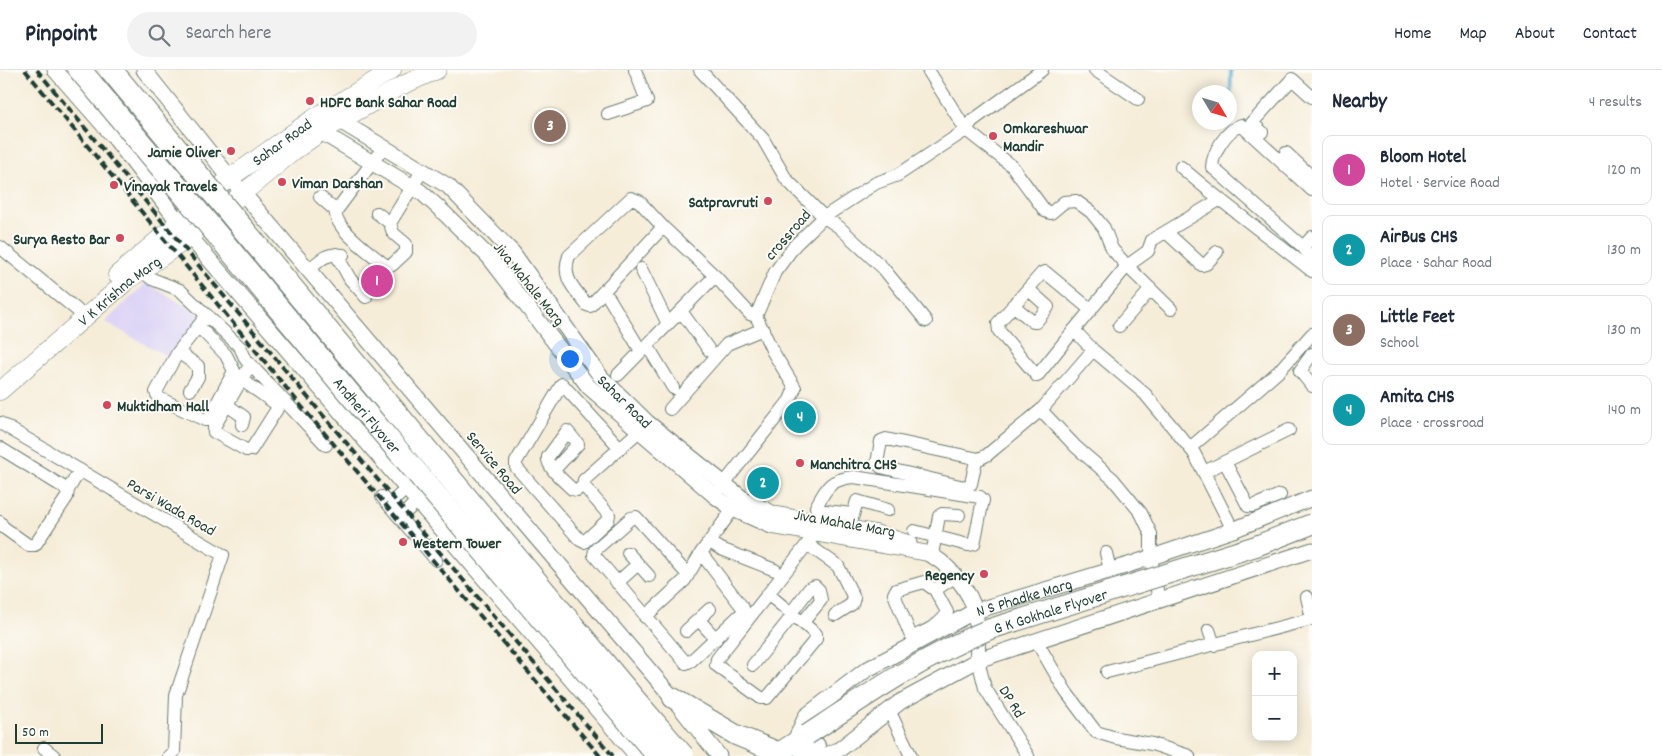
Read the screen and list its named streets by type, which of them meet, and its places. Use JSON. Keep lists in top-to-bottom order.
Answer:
{
  "streets": {
    "highway": ["Andheri Flyover"],
    "main road": ["Sahar Road", "V K Krishna Marg", "G K Gokhale Flyover"],
    "street": [
      "crossroad",
      "Jiva Mahale Marg",
      "Service Road",
      "Parsi Wada Road",
      "N S Phadke Marg",
      "DP Rd"
    ]
  },
  "crossings": [
    ["Sahar Road", "Jiva Mahale Marg"],
    ["Sahar Road", "V K Krishna Marg"],
    ["Sahar Road", "Service Road"],
    ["V K Krishna Marg", "Service Road"],
    ["N S Phadke Marg", "G K Gokhale Flyover"]
  ],
  "places": [
    "HDFC Bank Sahar Road",
    "Omkareshwar Mandir",
    "Jamie Oliver",
    "Viman Darshan",
    "Vinayak Travels",
    "Satpravruti",
    "Surya Resto Bar",
    "Muktidham Hall",
    "Manchitra CHS",
    "Western Tower",
    "Regency"
  ],
  "scale_bar": "50 m",
  "north": "bottom right",
  "page": {
    "header": "Pinpoint",
    "search": "Search here",
    "nav": [
      "Home",
      "Map",
      "About",
      "Contact"
    ],
    "heading": ["Nearby", "4 results"],
    "pins": [
      "3",
      "1",
      "4",
      "2"
    ],
    "list": [
      {
        "mark": "1",
        "name": "Bloom Hotel",
        "note": "Hotel · Service Road",
        "value": "120 m"
      },
      {
        "mark": "2",
        "name": "AirBus CHS",
        "note": "Place · Sahar Road",
        "value": "130 m"
      },
      {
        "mark": "3",
        "name": "Little Feet",
        "note": "School",
        "value": "130 m"
      },
      {
        "mark": "4",
        "name": "Amita CHS",
        "note": "Place · crossroad",
        "value": "140 m"
      }
    ],
    "map_buttons": ["+", "−"],
    "scale": "50 m"
  }
}
